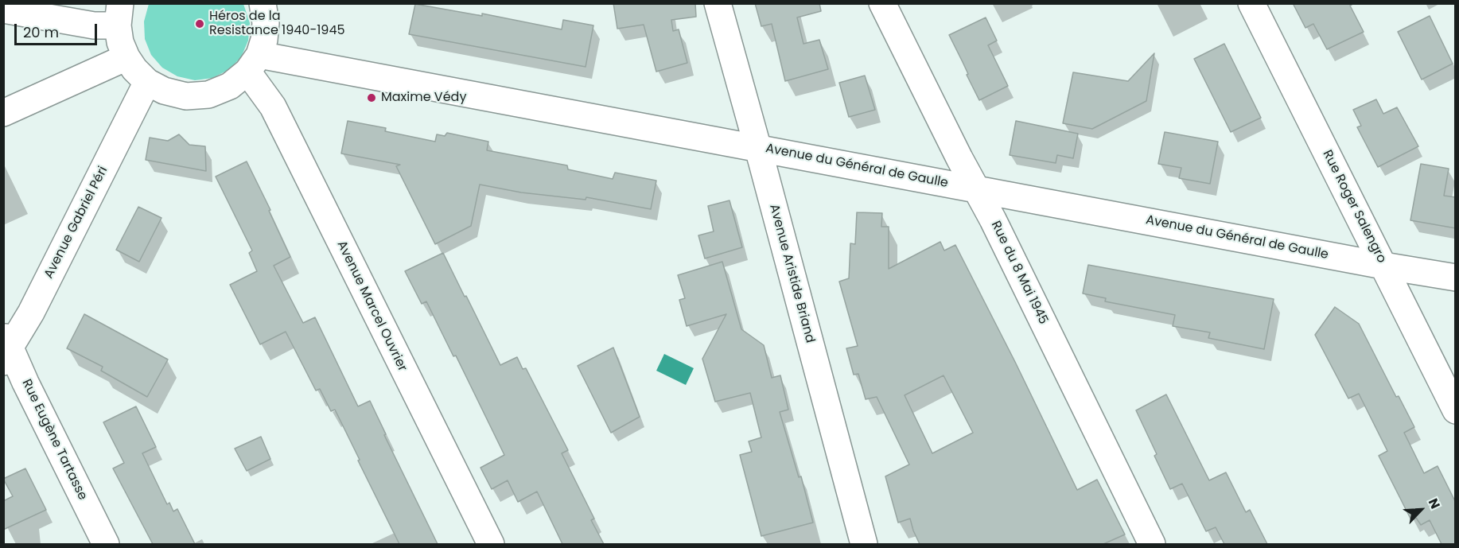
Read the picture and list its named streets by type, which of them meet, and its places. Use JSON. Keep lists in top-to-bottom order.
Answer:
{
  "streets": {
    "street": [
      "Avenue du Général de Gaulle",
      "Rue Roger Salengro",
      "Avenue Gabriel Péri",
      "Rue du 8 Mai 1945",
      "Avenue Aristide Briand",
      "Avenue Marcel Ouvrier",
      "Rue Eugène Tartasse"
    ]
  },
  "crossings": [
    ["Avenue du Général de Gaulle", "Rue Roger Salengro"],
    ["Avenue du Général de Gaulle", "Rue du 8 Mai 1945"],
    ["Avenue du Général de Gaulle", "Avenue Aristide Briand"],
    ["Avenue du Général de Gaulle", "Avenue Marcel Ouvrier"],
    ["Avenue Gabriel Péri", "Rue Eugène Tartasse"]
  ],
  "places": ["Héros de la Resistance 1940-1945", "Maxime Védy"],
  "scale_bar": "20 m",
  "north": "top right"
}
